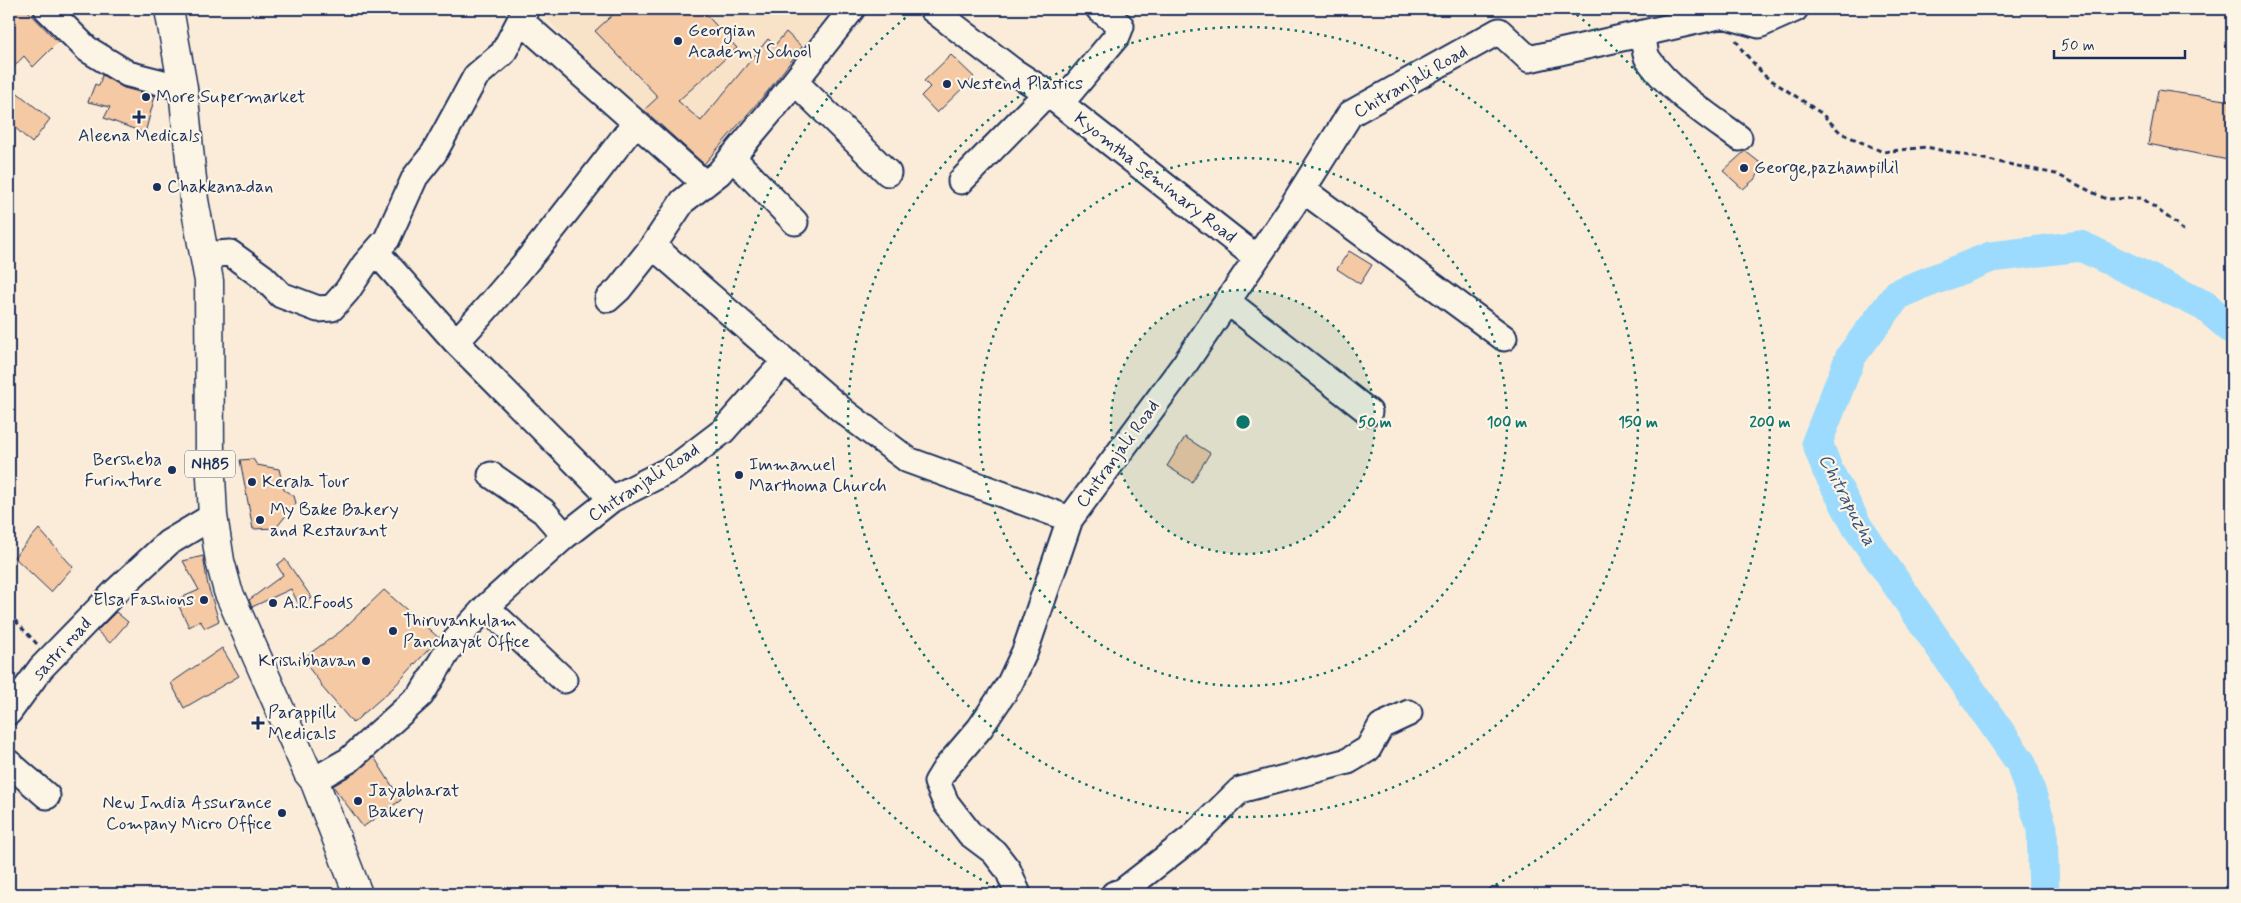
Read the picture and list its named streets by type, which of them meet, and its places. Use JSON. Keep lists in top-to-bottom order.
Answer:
{
  "streets": {
    "highway": ["NH85"],
    "street": ["Chitranjali Road", "Kyomtha Seminary Road", "sastri road"]
  },
  "crossings": [
    ["Chitranjali Road", "Kyomtha Seminary Road"],
    ["Chitranjali Road", "NH85"],
    ["NH85", "sastri road"]
  ],
  "water": ["Chitrapuzha"],
  "places": {
    "other": [
      "Georgian Academy School",
      "Westend Plastics",
      "More Supermarket",
      "George,pazhampillil",
      "Chakkanadan",
      "Bersheba Furinture",
      "Immanuel Marthoma Church",
      "Kerala Tour",
      "My Bake Bakery and Restaurant",
      "Elsa Fashions",
      "A.R.Foods",
      "Thiruvankulam Panchayat Office",
      "Krishibhavan",
      "Jayabharat Bakery",
      "New India Assurance Company Micro Office"
    ],
    "health": ["Aleena Medicals", "Parappilli Medicals"]
  },
  "scale_bar": "50 m",
  "rings": [
    "50 m",
    "100 m",
    "150 m",
    "200 m"
  ]
}
